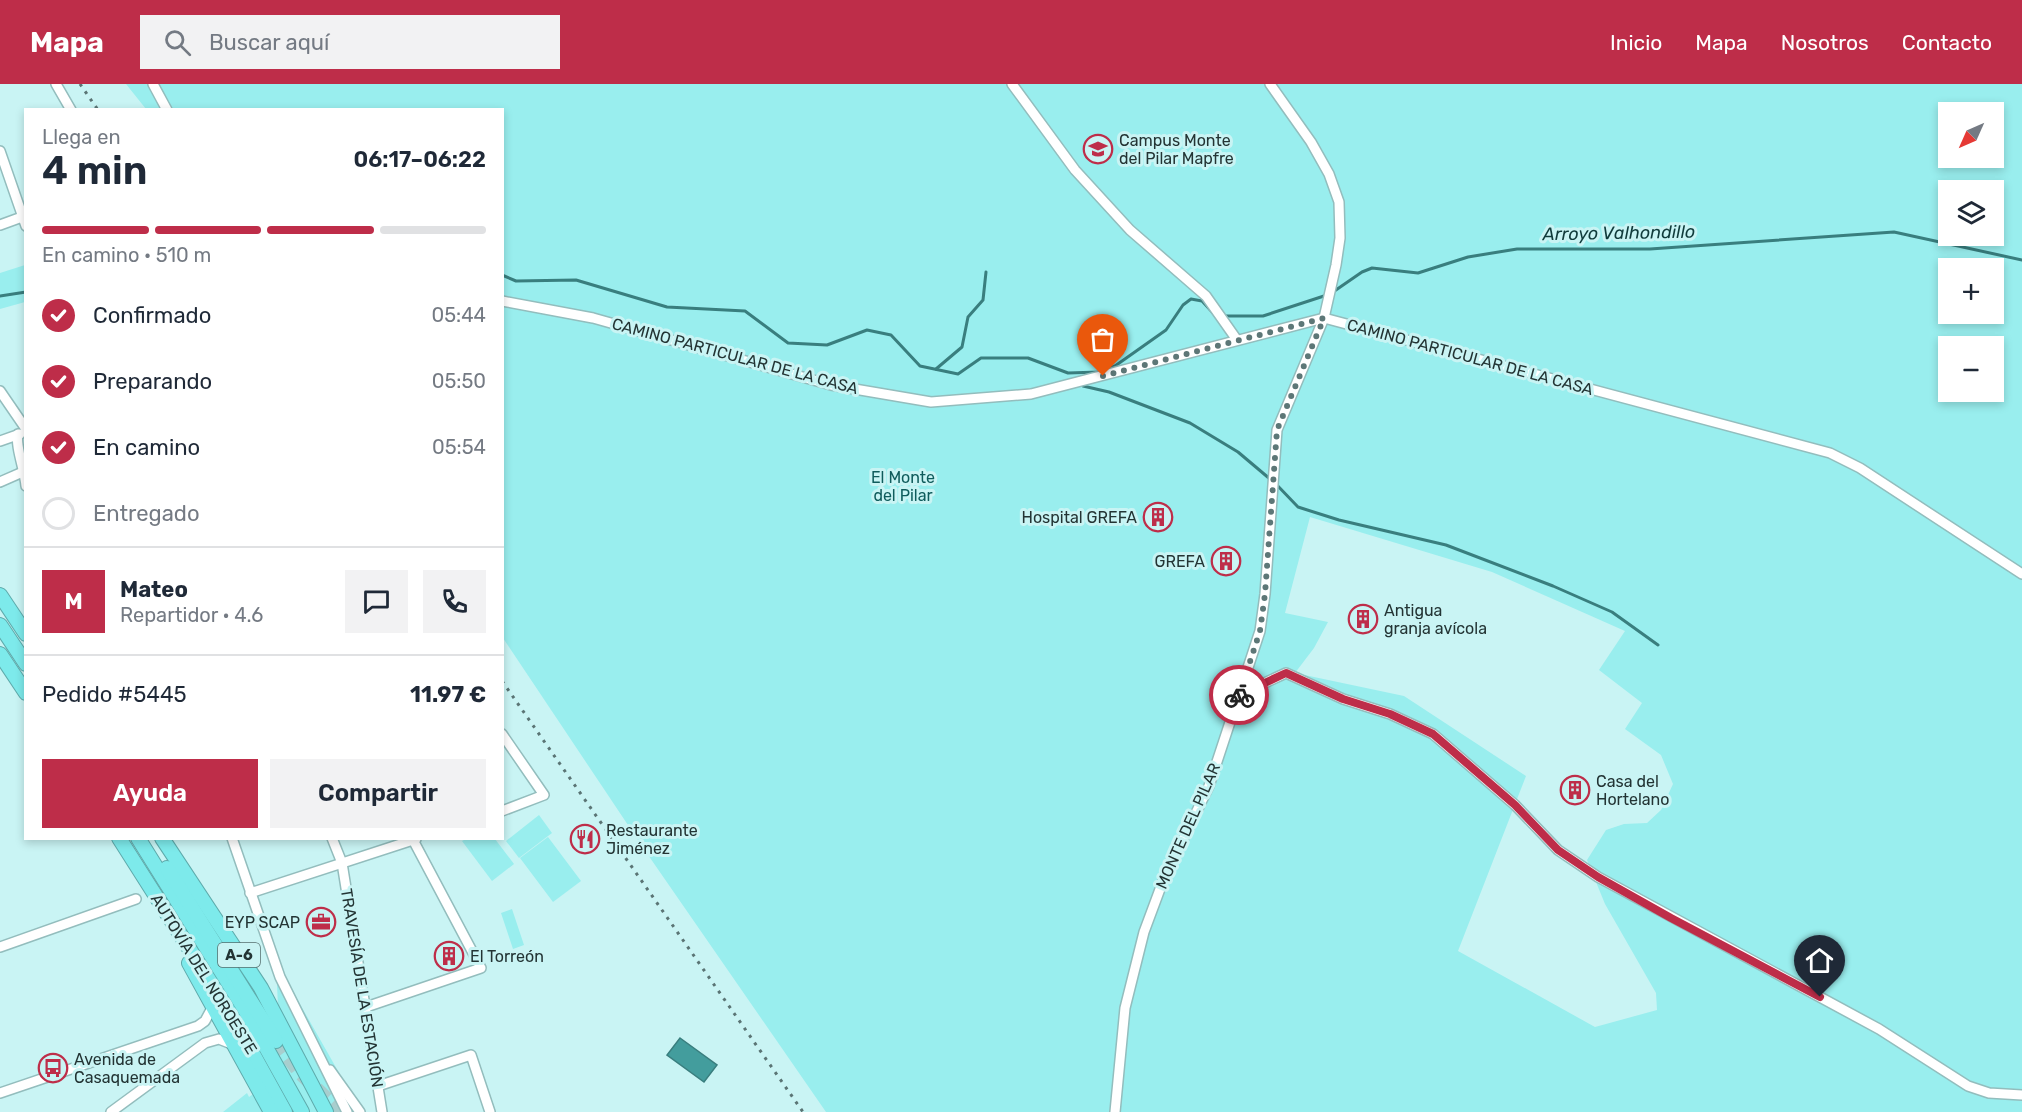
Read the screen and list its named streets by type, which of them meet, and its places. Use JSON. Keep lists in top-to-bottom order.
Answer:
{
  "streets": {
    "highway": ["A-6", "AUTOVÍA DEL NOROESTE"],
    "street": ["CAMINO PARTICULAR DE LA CASA", "MONTE DEL PILAR", "TRAVESÍA DE LA ESTACIÓN"]
  },
  "crossings": [
    ["CAMINO PARTICULAR DE LA CASA", "MONTE DEL PILAR"]
  ],
  "water": ["Arroyo Valhondillo"],
  "parks": ["El Monte del Pilar"],
  "places": {
    "school or university": ["Campus Monte del Pilar Mapfre"],
    "building": [
      "Hospital GREFA",
      "GREFA",
      "Antigua granja avícola",
      "Casa del Hortelano",
      "El Torreón"
    ],
    "restaurant": ["Restaurante Jiménez"],
    "office": ["EYP SCAP"],
    "bus stop": ["Avenida de Casaquemada"]
  },
  "north": "bottom left",
  "page": {
    "header": "Mapa",
    "search": "Buscar aquí",
    "nav": [
      "Inicio",
      "Mapa",
      "Nosotros",
      "Contacto"
    ],
    "map_buttons": ["+", "−"],
    "heading": ["4 min", "Llega en", "06:17–06:22"],
    "panel": [
      "Mateo",
      "Repartidor · 4.6",
      "Pedido #5445",
      "11.97 €"
    ],
    "bar": "En camino · 510 m",
    "list": [
      ["Confirmado", "05:44"],
      ["Preparando", "05:50"],
      ["En camino", "05:54"],
      "Entregado"
    ],
    "round": "M",
    "buttons": ["Ayuda", "Compartir"]
  }
}
